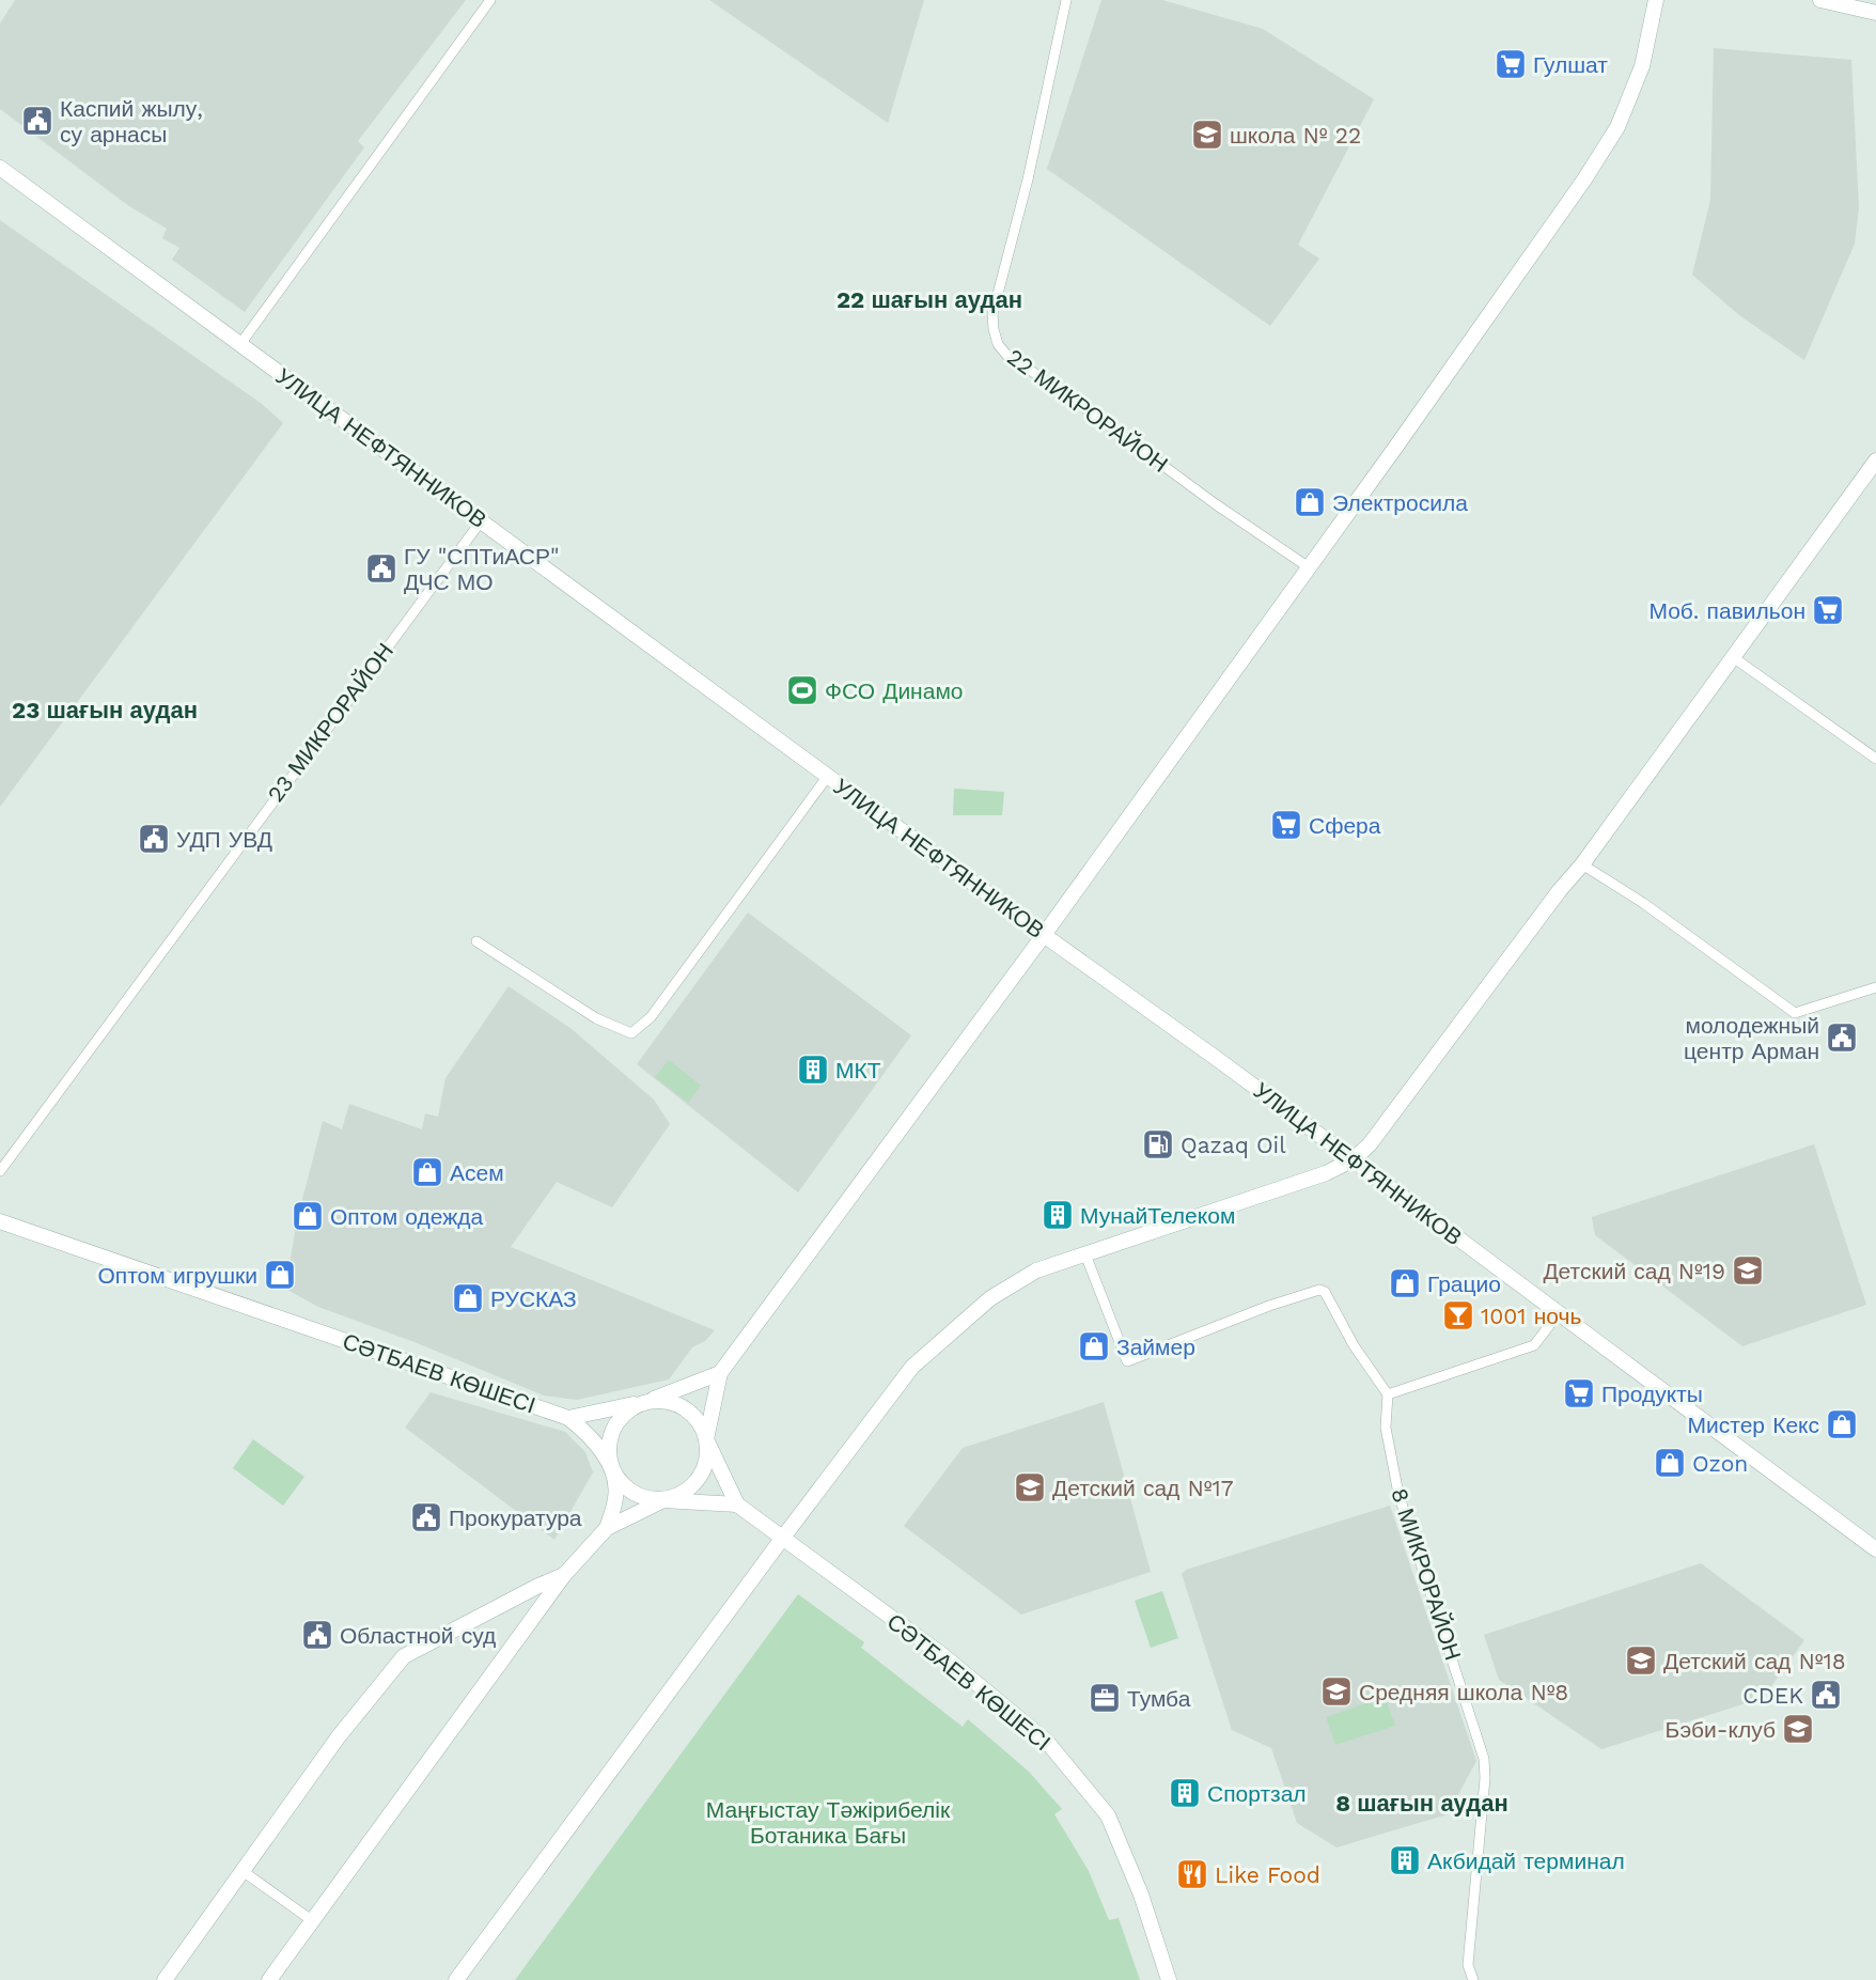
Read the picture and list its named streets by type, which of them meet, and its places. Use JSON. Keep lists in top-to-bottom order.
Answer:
{
  "streets": {
    "main road": ["УЛИЦА НЕФТЯННИКОВ", "СӘТБАЕВ КӨШЕСІ"],
    "street": ["22 МИКРОРАЙОН", "23 МИКРОРАЙОН", "8 МИКРОРАЙОН"]
  },
  "crossings": [
    ["УЛИЦА НЕФТЯННИКОВ", "23 МИКРОРАЙОН"]
  ],
  "districts": ["22 шағын аудан", "23 шағын аудан", "8 шағын аудан"],
  "parks": ["Маңғыстау Тәжірибелік Ботаника Бағы"],
  "places": {
    "supermarket": [
      "Гулшат",
      "Моб. павильон",
      "Сфера",
      "Продукты"
    ],
    "public building": [
      "Каспий жылу, су арнасы",
      "ГУ \"СПТиАСР\" ДЧС МО",
      "УДП УВД",
      "молодежный центр Арман",
      "Прокуратура",
      "Областной суд",
      "CDEK"
    ],
    "school or university": [
      "школа № 22",
      "Детский сад №19",
      "Детский сад №17",
      "Детский сад №18",
      "Средняя школа №8",
      "Бэби-клуб"
    ],
    "shop": [
      "Электросила",
      "Асем",
      "Оптом одежда",
      "Оптом игрушки",
      "Грацио",
      "РУСКАЗ",
      "Займер",
      "Мистер Кекс",
      "Ozon"
    ],
    "sports": ["ФСО Динамо"],
    "building": [
      "МКТ",
      "МунайТелеком",
      "Спортзал",
      "Акбидай терминал"
    ],
    "fuel station": ["Qazaq Oil"],
    "bar": ["1001 ночь"],
    "office": ["Тумба"],
    "restaurant": ["Like Food"]
  }
}
